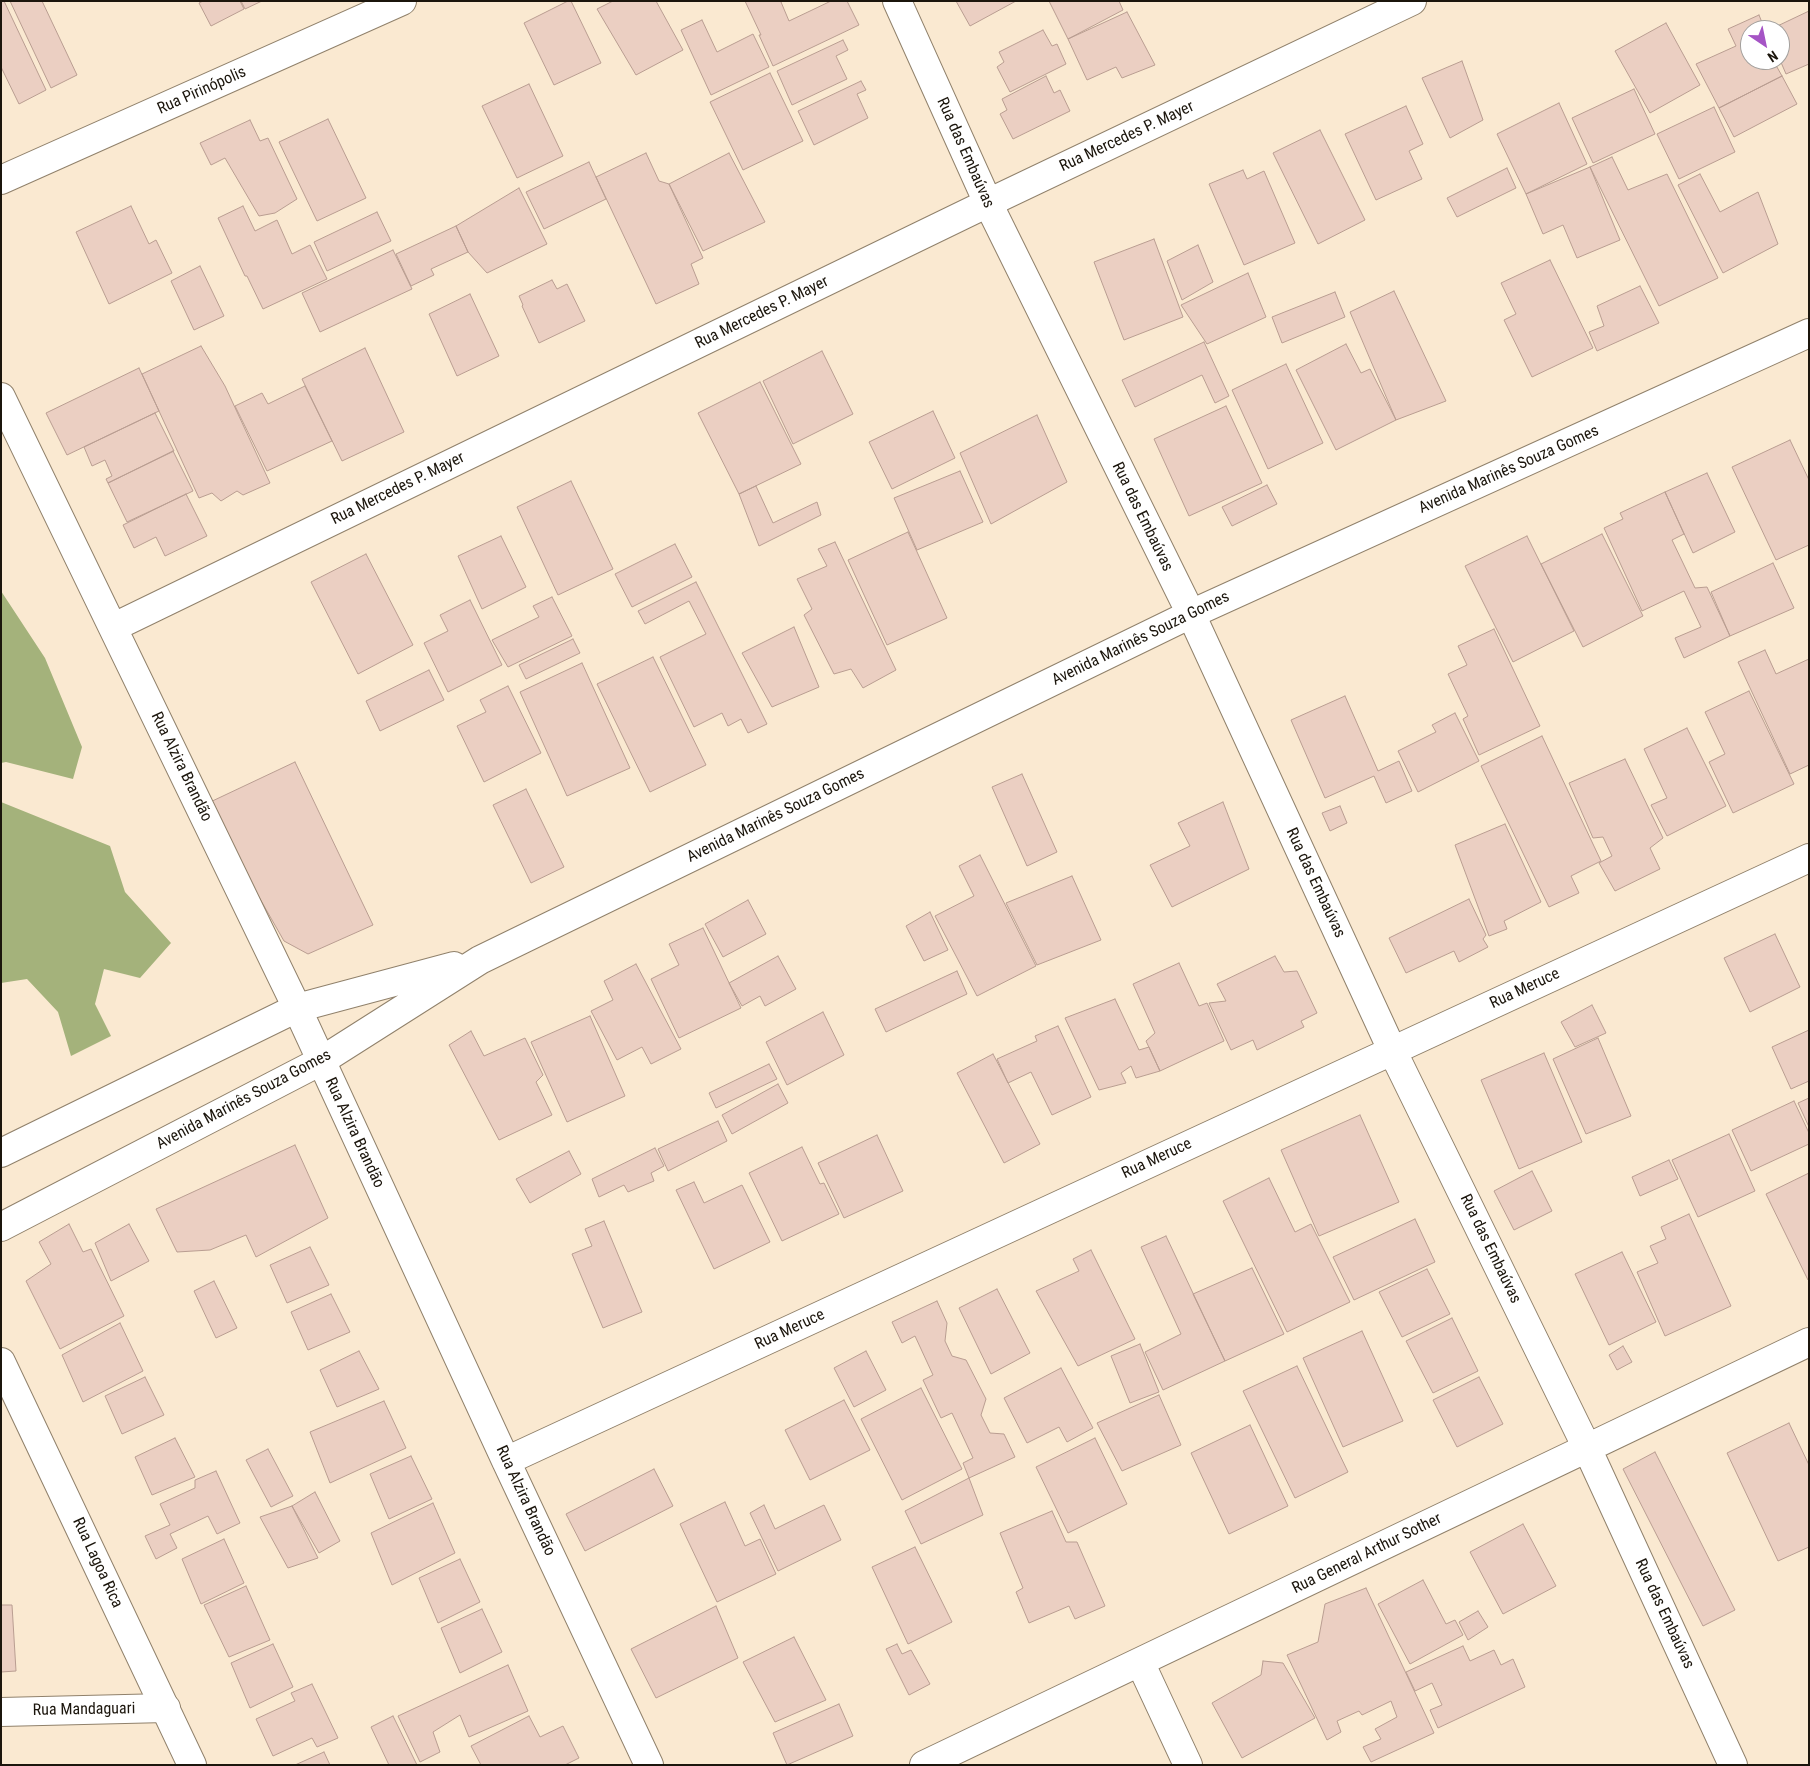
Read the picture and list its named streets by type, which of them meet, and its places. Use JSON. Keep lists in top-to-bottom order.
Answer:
{
  "streets": {
    "street": [
      "Rua Pirinópolis",
      "Rua Mercedes P. Mayer",
      "Rua das Embaúvas",
      "Avenida Marinês Souza Gomes",
      "Rua Alzira Brandão",
      "Rua Meruce",
      "Rua General Arthur Sother",
      "Rua Lagoa Rica",
      "Rua Mandaguari"
    ]
  },
  "crossings": [
    ["Rua Mercedes P. Mayer", "Rua das Embaúvas"],
    ["Rua Mercedes P. Mayer", "Rua Alzira Brandão"],
    ["Rua das Embaúvas", "Avenida Marinês Souza Gomes"],
    ["Rua das Embaúvas", "Rua Meruce"],
    ["Rua das Embaúvas", "Rua General Arthur Sother"],
    ["Avenida Marinês Souza Gomes", "Rua Alzira Brandão"],
    ["Rua Alzira Brandão", "Rua Meruce"],
    ["Rua Lagoa Rica", "Rua Mandaguari"]
  ],
  "north": "bottom right"
}
